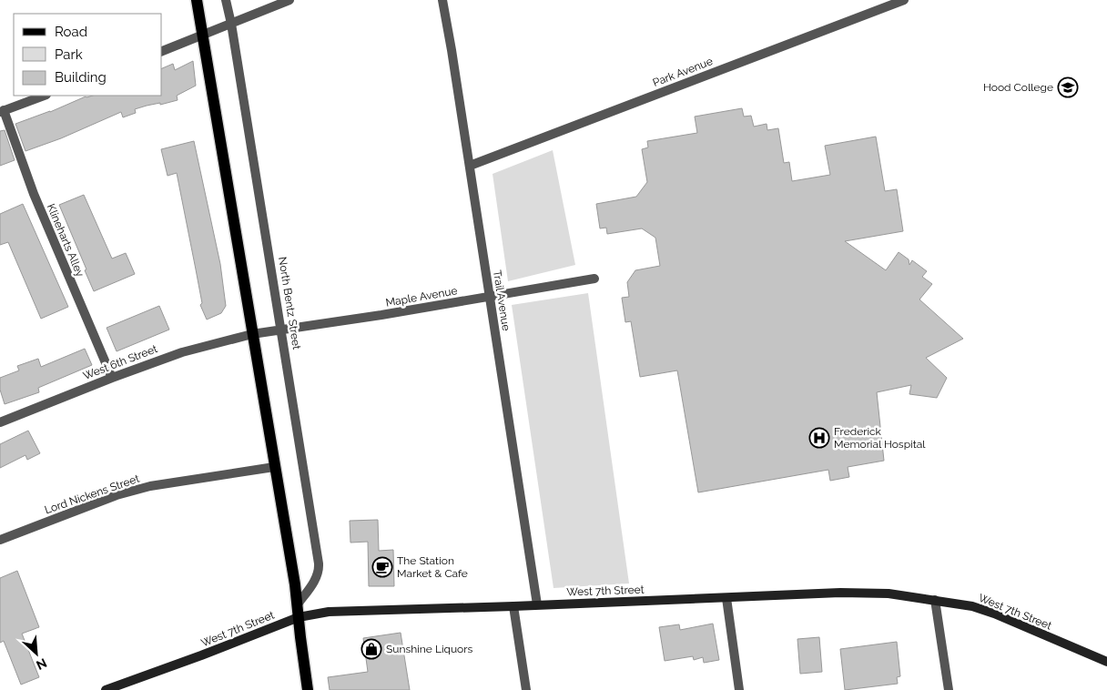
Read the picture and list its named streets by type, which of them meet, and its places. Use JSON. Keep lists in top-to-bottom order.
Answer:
{
  "streets": {
    "main road": ["West 7th Street"],
    "street": [
      "Park Avenue",
      "Klineharts Alley",
      "Maple Avenue",
      "Trail Avenue",
      "North Bentz Street",
      "West 6th Street",
      "Lord Nickens Street"
    ]
  },
  "crossings": [
    ["Park Avenue", "Trail Avenue"],
    ["Klineharts Alley", "West 6th Street"],
    ["Maple Avenue", "Trail Avenue"],
    ["Maple Avenue", "North Bentz Street"],
    ["Maple Avenue", "West 6th Street"],
    ["Trail Avenue", "West 7th Street"]
  ],
  "places": {
    "school or university": ["Hood College"],
    "hospital": ["Frederick Memorial Hospital"],
    "cafe": ["The Station Market & Cafe"],
    "shop": ["Sunshine Liquors"]
  },
  "legend": ["Road", "Park", "Building"],
  "north": "bottom right"
}
